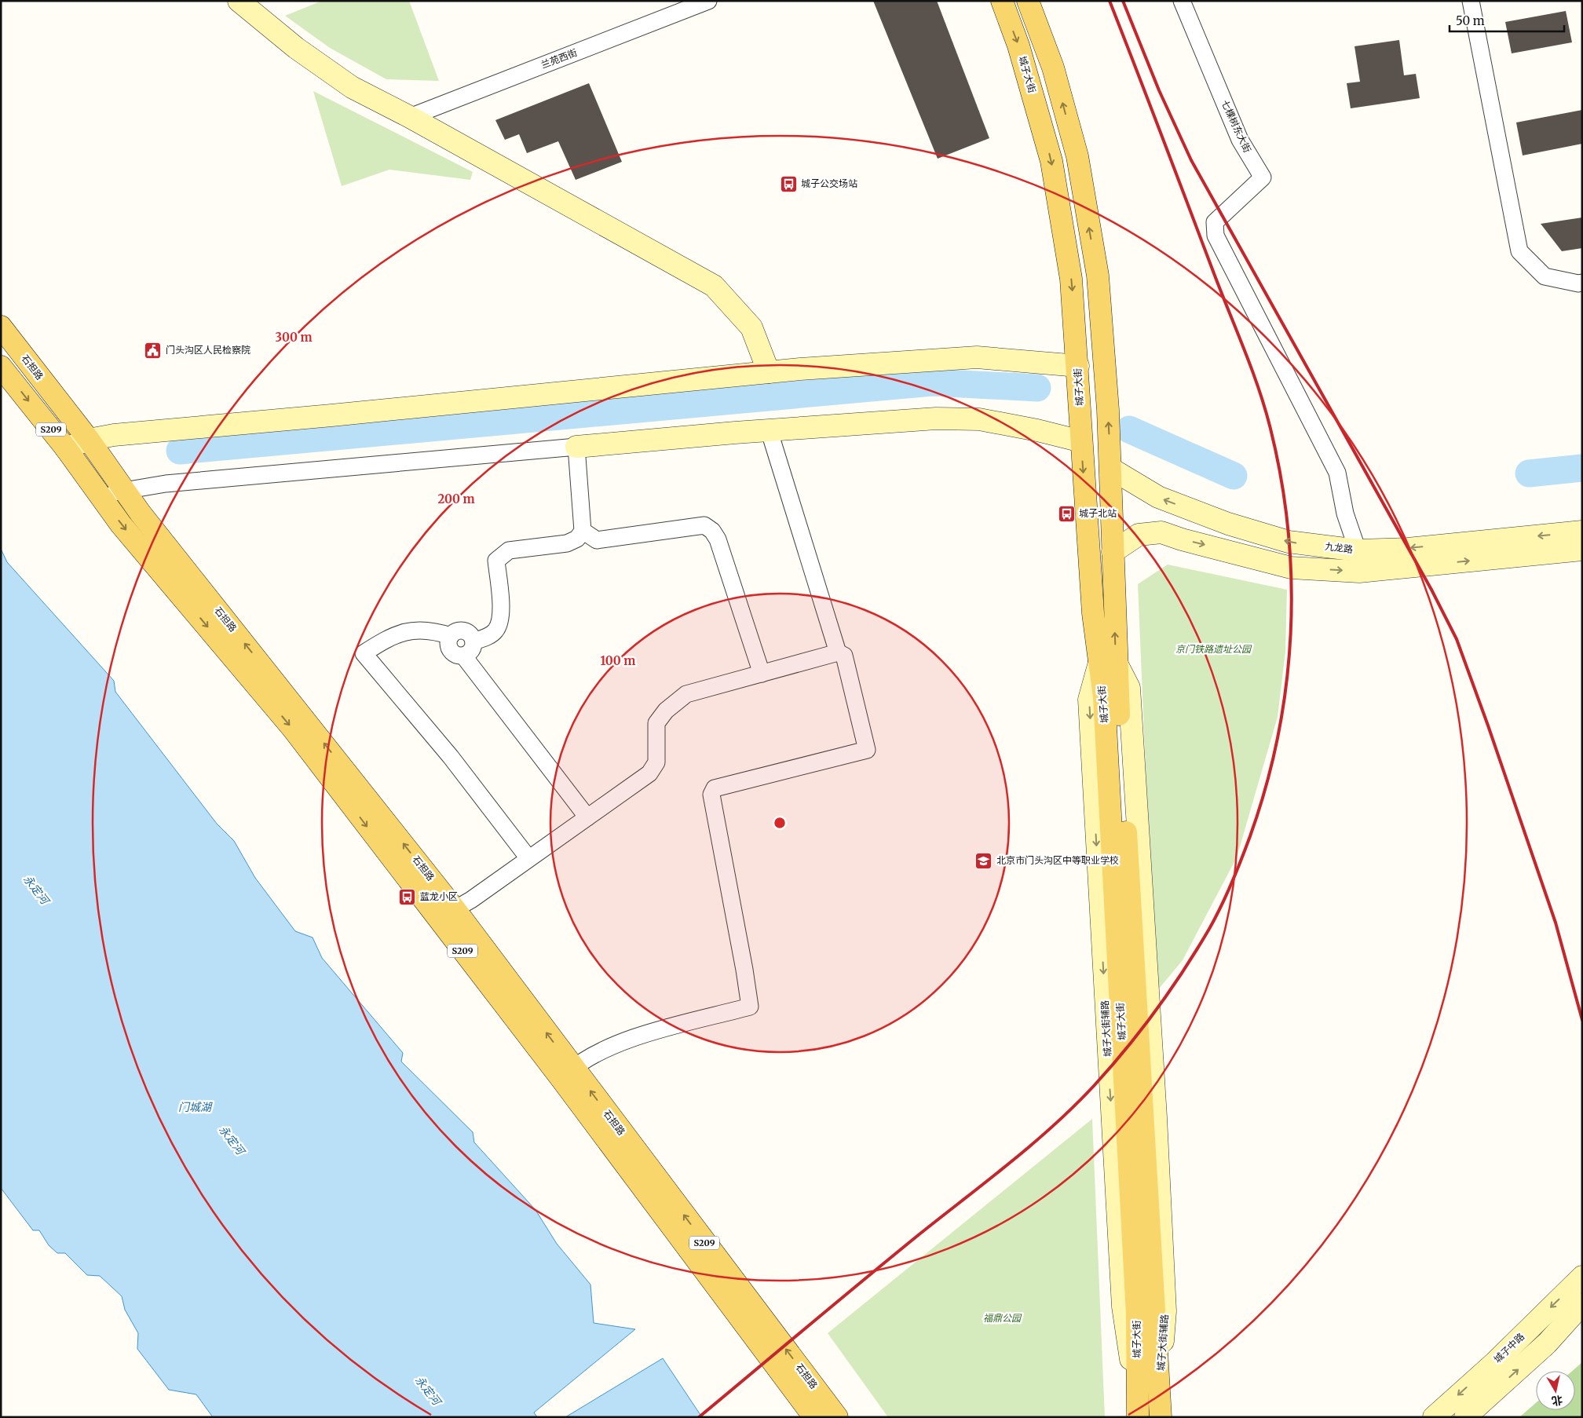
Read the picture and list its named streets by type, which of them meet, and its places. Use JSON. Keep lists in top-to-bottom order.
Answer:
{
  "streets": {
    "main road": ["城子大街", "石担路", "S209"],
    "street": [
      "兰苑西街",
      "七棵树东大街",
      "九龙路",
      "城子中路"
    ]
  },
  "crossings": [
    ["城子大街", "九龙路"],
    ["七棵树东大街", "九龙路"]
  ],
  "water": ["永定河", "门城湖"],
  "parks": ["京门铁路遗址公园", "福鼎公园"],
  "places": {
    "bus stop": ["城子公交场站", "城子北站", "蓝龙小区"],
    "public building": ["门头沟区人民检察院"],
    "school or university": ["北京市门头沟区中等职业学校"]
  },
  "scale_bar": "50 m",
  "north": "bottom",
  "rings": ["300 m", "200 m", "100 m"]
}
